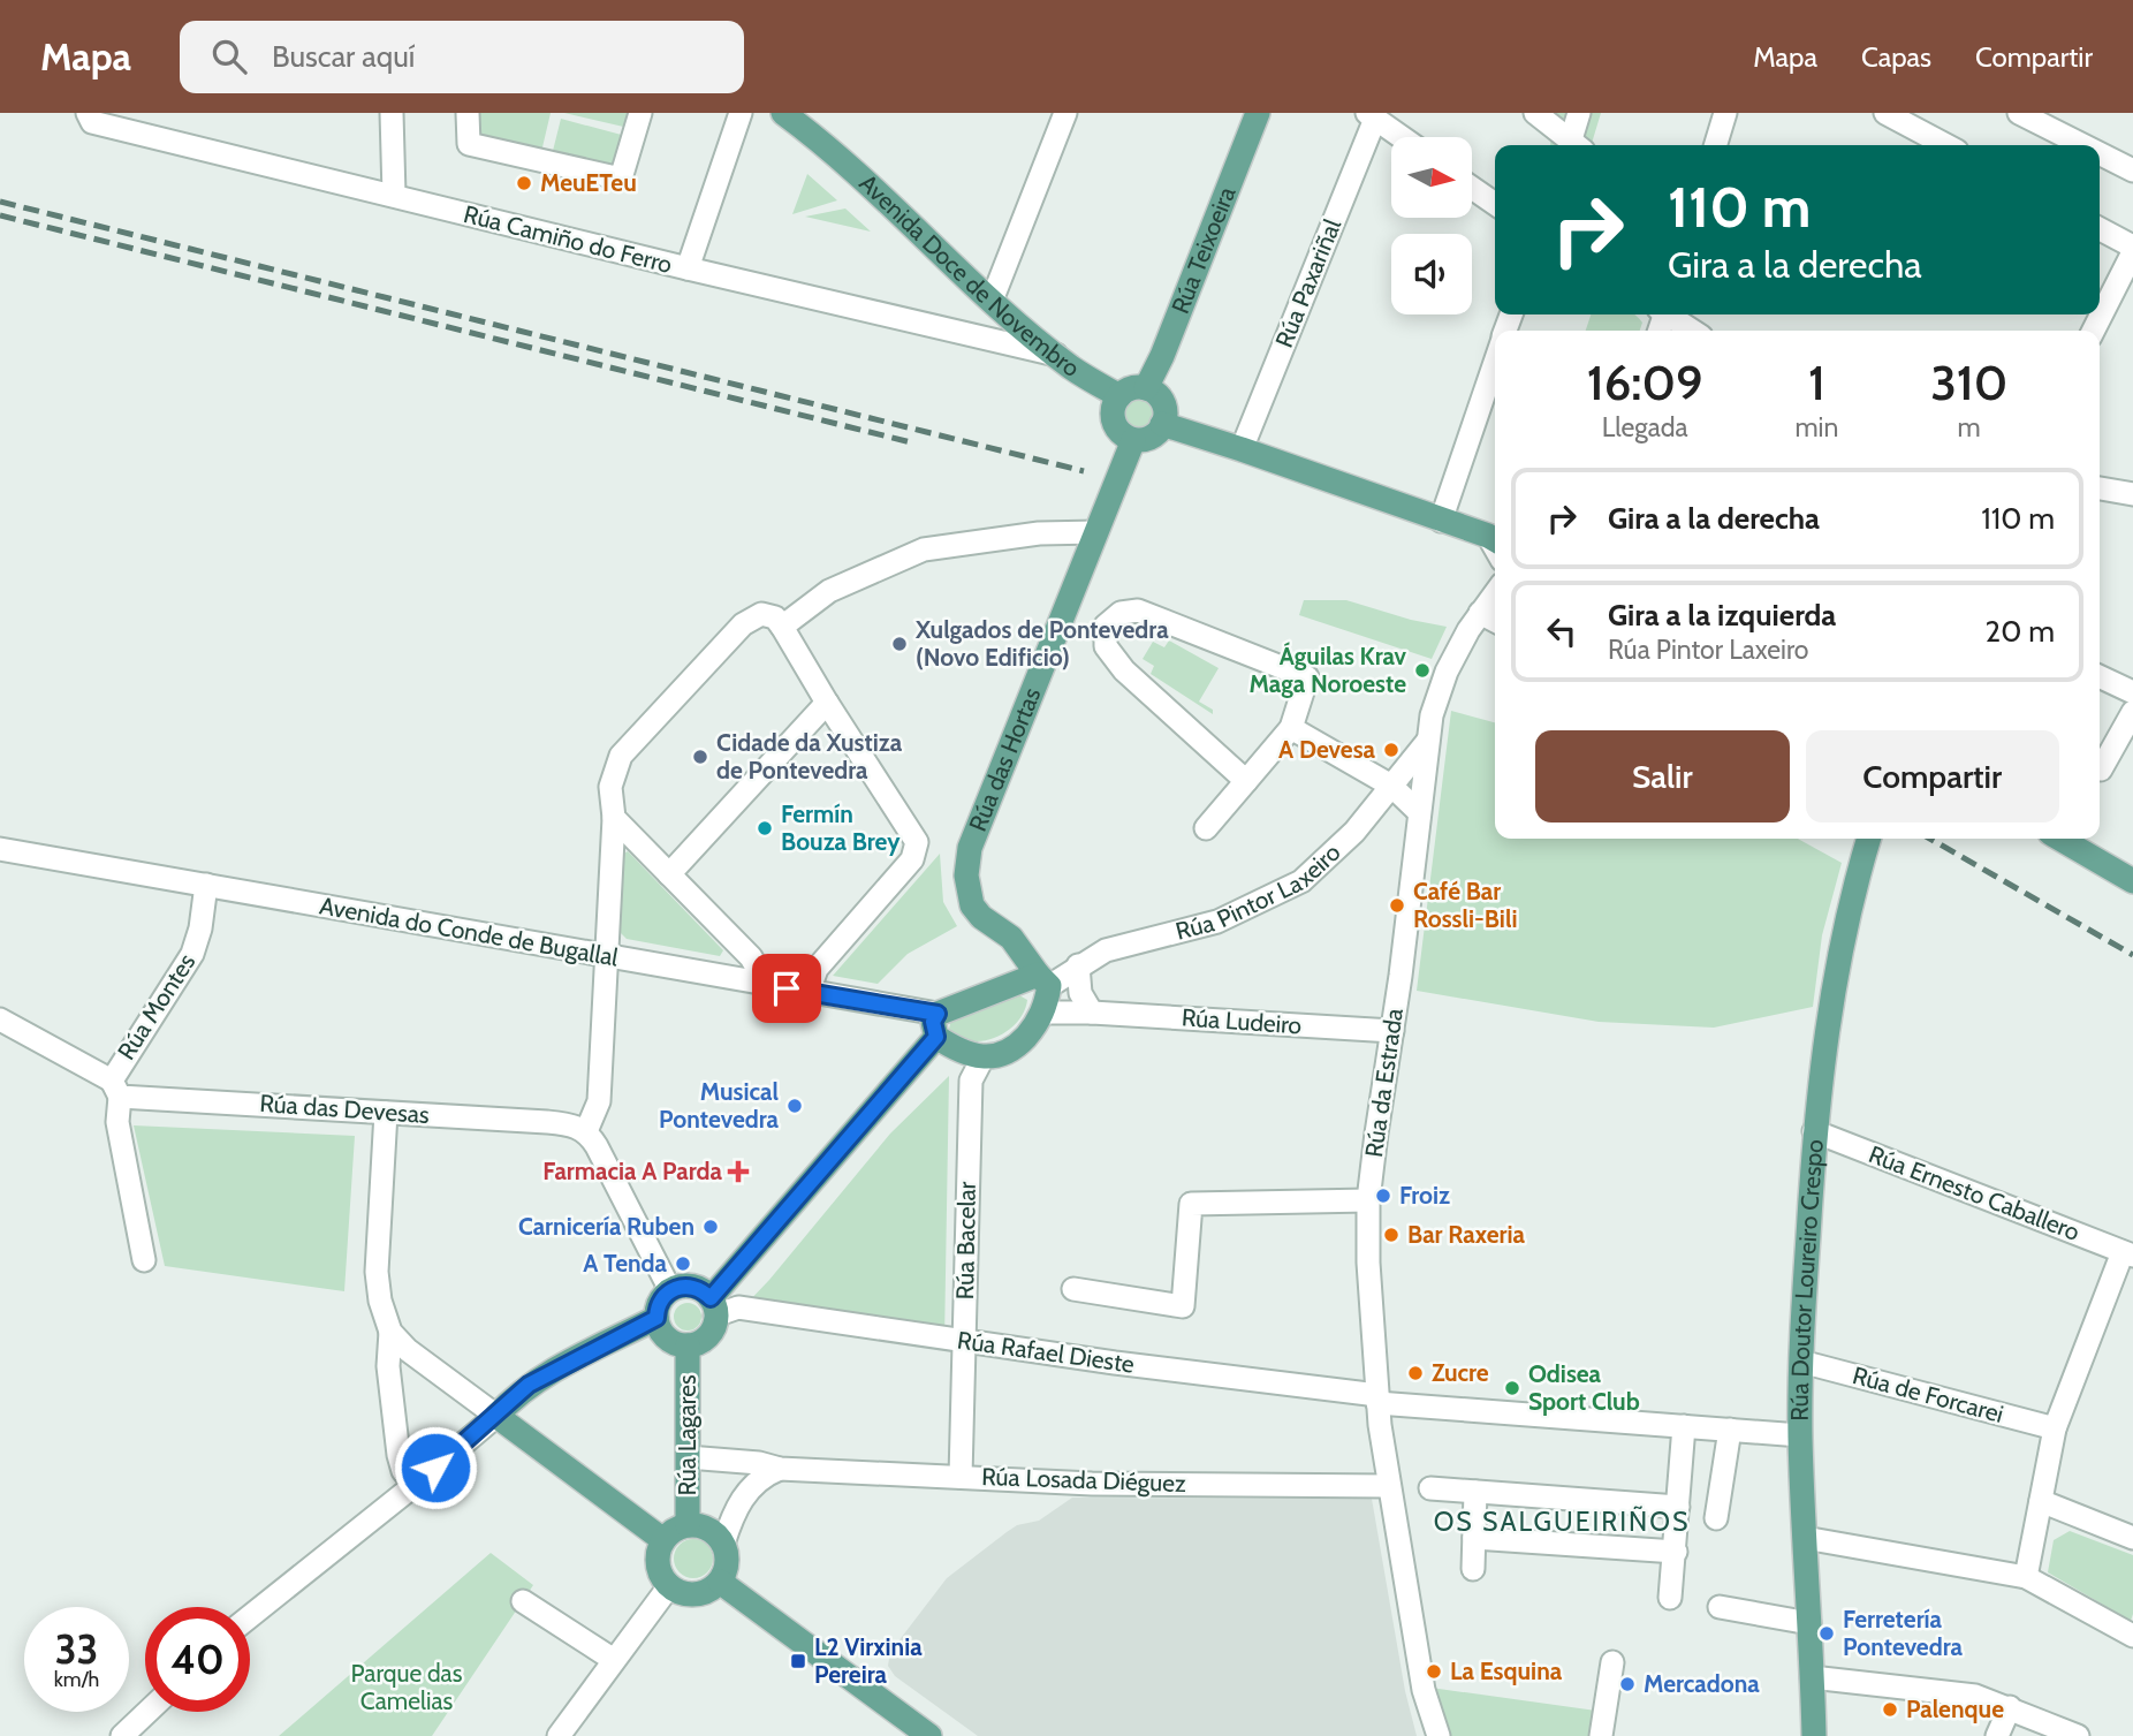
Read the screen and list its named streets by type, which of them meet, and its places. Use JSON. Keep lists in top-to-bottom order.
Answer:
{
  "streets": {
    "main road": [
      "Rúa Teixoeira",
      "Avenida Doce de Novembro",
      "Rúa das Hortas",
      "Rúa Pintor Laxeiro",
      "Rúa Doutor Loureiro Crespo",
      "Rúa Lagares"
    ],
    "street": [
      "Rúa Camiño do Ferro",
      "Rúa Paxariñal",
      "Avenida do Conde de Bugallal",
      "Rúa Montes",
      "Rúa Ludeiro",
      "Rúa da Estrada",
      "Rúa das Devesas",
      "Rúa Ernesto Caballero",
      "Rúa Bacelar",
      "Rúa Rafael Dieste",
      "Rúa de Forcarei",
      "Rúa Losada Diéguez"
    ]
  },
  "crossings": [
    ["Rúa Camiño do Ferro", "Avenida Doce de Novembro"],
    ["Rúa Teixoeira", "Avenida Doce de Novembro"],
    ["Rúa Teixoeira", "Rúa das Hortas"],
    ["Avenida Doce de Novembro", "Rúa das Hortas"],
    ["Rúa das Hortas", "Rúa Pintor Laxeiro"],
    ["Rúa das Hortas", "Rúa Ludeiro"],
    ["Rúa Pintor Laxeiro", "Avenida do Conde de Bugallal"],
    ["Rúa Pintor Laxeiro", "Rúa Ludeiro"],
    ["Rúa Pintor Laxeiro", "Rúa da Estrada"],
    ["Rúa Pintor Laxeiro", "Rúa Bacelar"],
    ["Rúa Pintor Laxeiro", "Rúa Rafael Dieste"],
    ["Rúa Pintor Laxeiro", "Rúa Lagares"],
    ["Avenida do Conde de Bugallal", "Rúa Montes"],
    ["Rúa Montes", "Rúa das Devesas"],
    ["Rúa Ludeiro", "Rúa da Estrada"],
    ["Rúa da Estrada", "Rúa Rafael Dieste"],
    ["Rúa da Estrada", "Rúa Losada Diéguez"],
    ["Rúa Ernesto Caballero", "Rúa Doutor Loureiro Crespo"],
    ["Rúa Bacelar", "Rúa Rafael Dieste"],
    ["Rúa Bacelar", "Rúa Losada Diéguez"],
    ["Rúa Doutor Loureiro Crespo", "Rúa Rafael Dieste"],
    ["Rúa Doutor Loureiro Crespo", "Rúa de Forcarei"],
    ["Rúa Rafael Dieste", "Rúa Lagares"],
    ["Rúa Lagares", "Rúa Losada Diéguez"]
  ],
  "districts": ["OS SALGUEIRIÑOS"],
  "parks": ["Parque das Camelias"],
  "places": {
    "other": [
      "MeuETeu",
      "Xulgados de Pontevedra (Novo Edificio)",
      "Águilas Krav Maga Noroeste",
      "A Devesa",
      "Cidade da Xustiza de Pontevedra",
      "Fermín Bouza Brey",
      "Café Bar Rossli-Bili",
      "Musical Pontevedra",
      "Froiz",
      "Carnicería Ruben",
      "Bar Raxeria",
      "A Tenda",
      "Zucre",
      "Odisea Sport Club",
      "Ferretería Pontevedra",
      "La Esquina",
      "Mercadona",
      "Palenque"
    ],
    "health": ["Farmacia A Parda"],
    "transit": ["L2 Virxinia Pereira"]
  },
  "north": "right",
  "page": {
    "header": "Mapa",
    "search": "Buscar aquí",
    "nav": ["Mapa", "Capas", "Compartir"],
    "turn": ["110 m", "Gira a la derecha"],
    "eta": [
      "16:09",
      "Llegada",
      "1",
      "min",
      "310",
      "m"
    ],
    "list": [
      {
        "name": "Gira a la derecha",
        "value": "110 m"
      },
      {
        "name": "Gira a la izquierda",
        "note": "Rúa Pintor Laxeiro",
        "value": "20 m"
      }
    ],
    "buttons": ["Salir", "Compartir"],
    "speed": "33 km/h",
    "limit": "40"
  }
}
